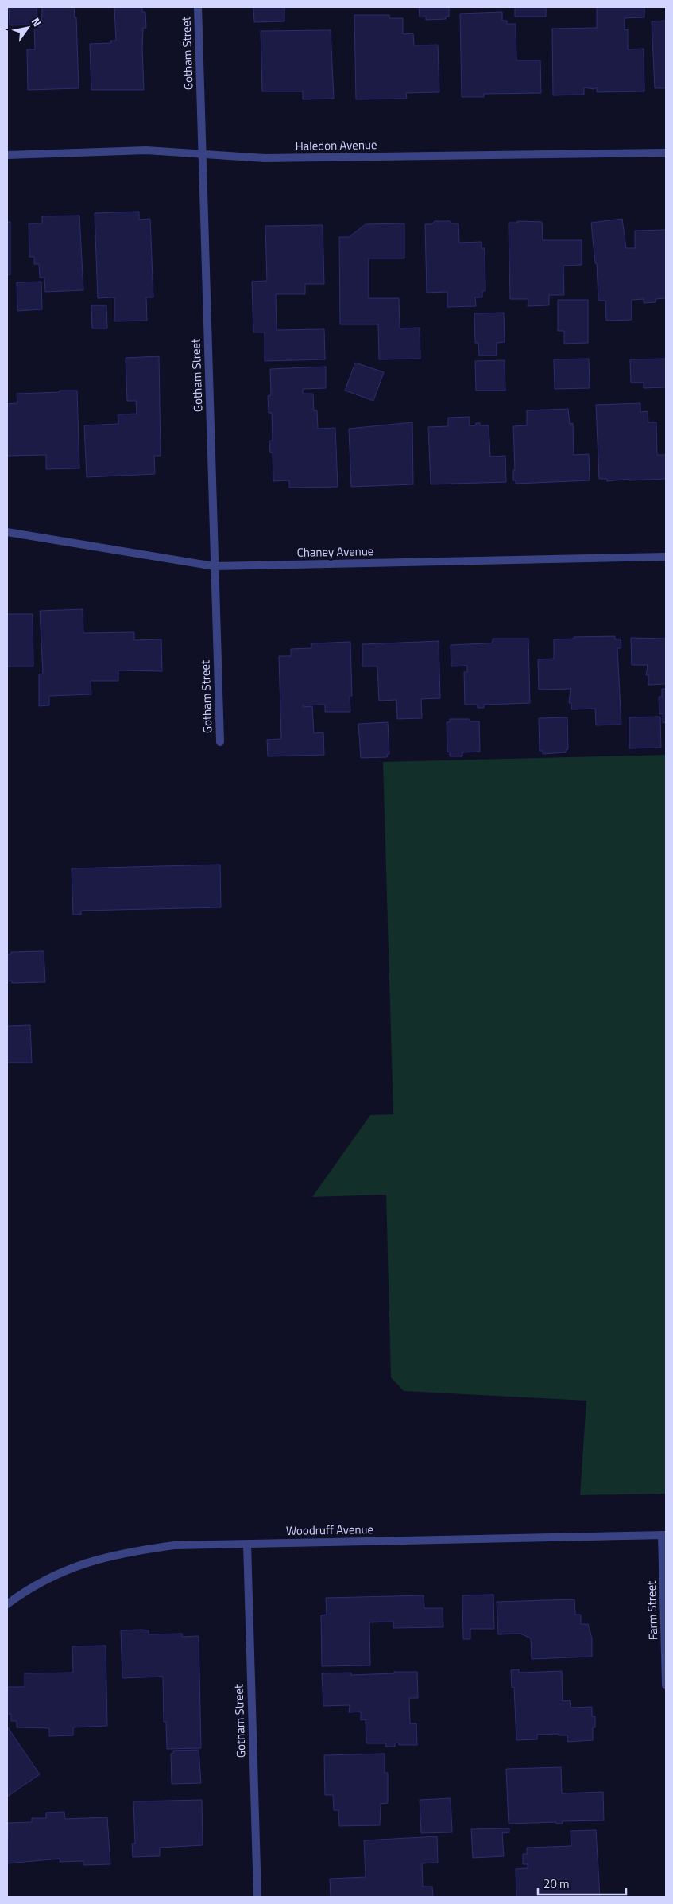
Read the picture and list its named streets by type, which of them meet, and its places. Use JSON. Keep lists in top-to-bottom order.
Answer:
{
  "streets": {
    "street": [
      "Gotham Street",
      "Haledon Avenue",
      "Chaney Avenue",
      "Woodruff Avenue",
      "Farm Street"
    ]
  },
  "crossings": [
    ["Gotham Street", "Haledon Avenue"],
    ["Gotham Street", "Chaney Avenue"],
    ["Gotham Street", "Woodruff Avenue"],
    ["Woodruff Avenue", "Farm Street"]
  ],
  "scale_bar": "20 m",
  "north": "top right"
}
